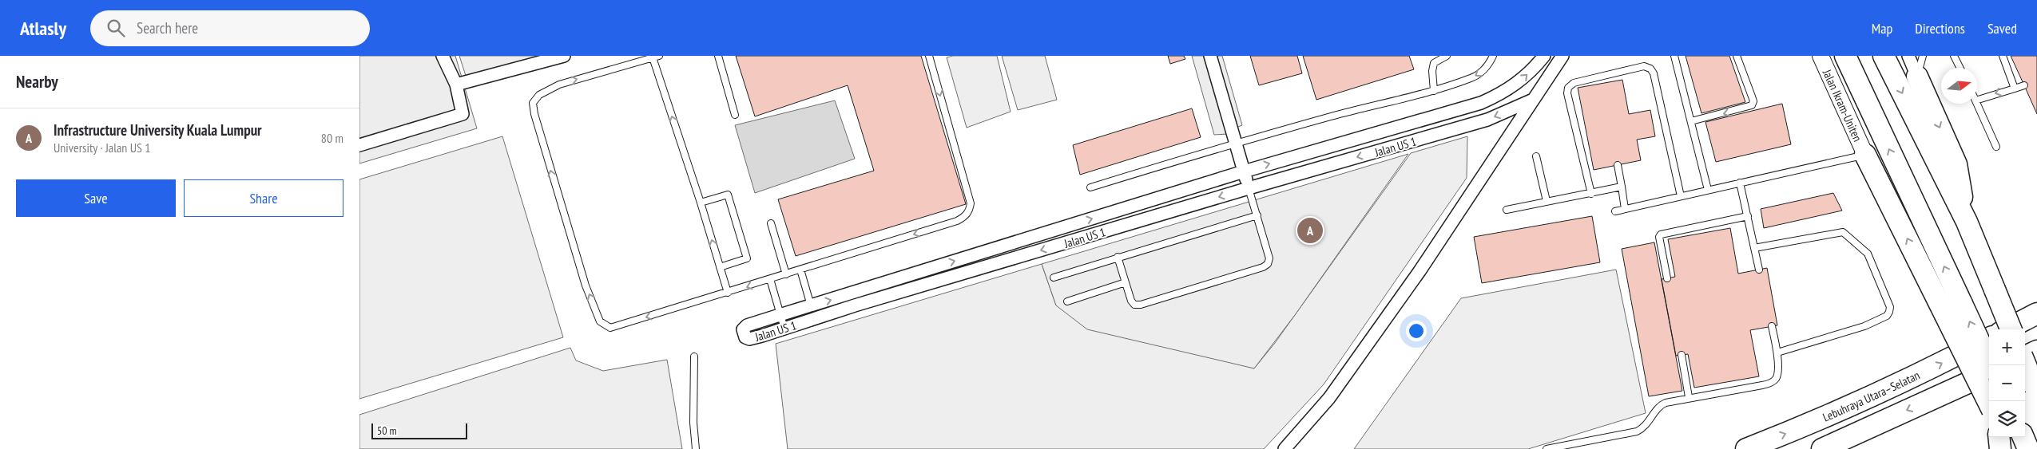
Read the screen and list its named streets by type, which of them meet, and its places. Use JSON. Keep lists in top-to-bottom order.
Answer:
{
  "streets": {
    "highway": ["Lebuhraya Utara–Selatan"],
    "main road": ["Jalan Ikram-Uniten"],
    "street": ["Jalan US 1"]
  },
  "scale_bar": "50 m",
  "north": "right",
  "page": {
    "header": "Atlasly",
    "search": "Search here",
    "nav": ["Map", "Directions", "Saved"],
    "heading": "Nearby",
    "list": [
      {
        "mark": "A",
        "name": "Infrastructure University Kuala Lumpur",
        "note": "University · Jalan US 1",
        "value": "80 m"
      }
    ],
    "buttons": ["Save", "Share"],
    "pins": "A",
    "map_buttons": ["+", "−"],
    "scale": "50 m"
  }
}
